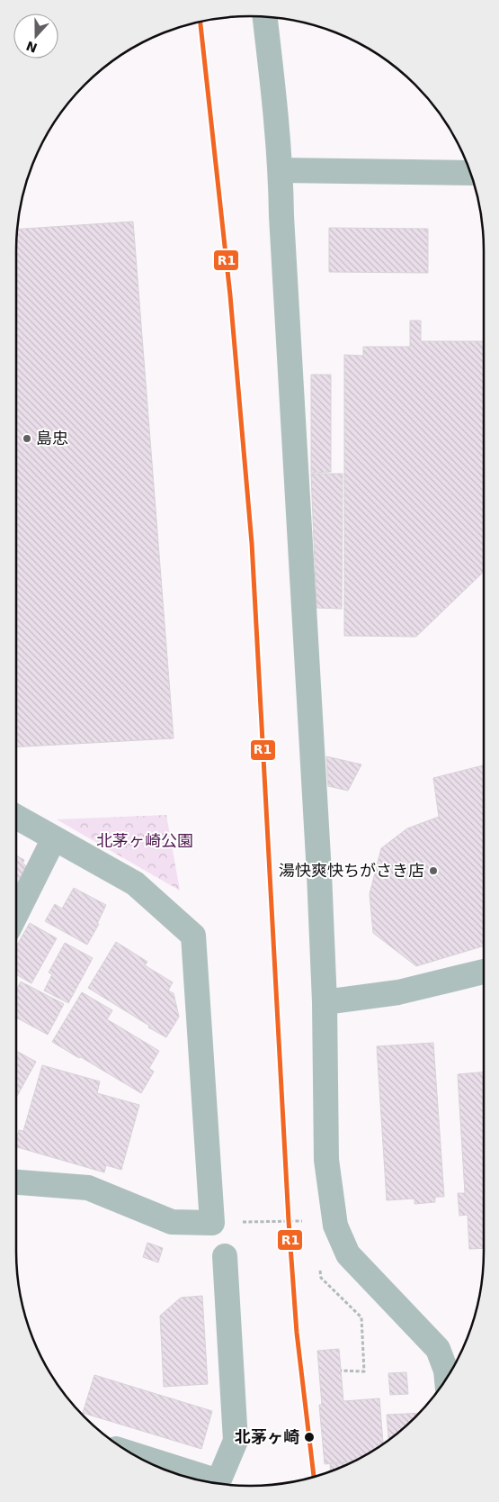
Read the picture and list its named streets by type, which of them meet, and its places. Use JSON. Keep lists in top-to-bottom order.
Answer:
{
  "parks": ["北茅ヶ崎公園"],
  "places": ["島忠", "湯快爽快ちがさき店", "北茅ヶ崎"],
  "lines": ["transit line R1"],
  "north": "bottom"
}
